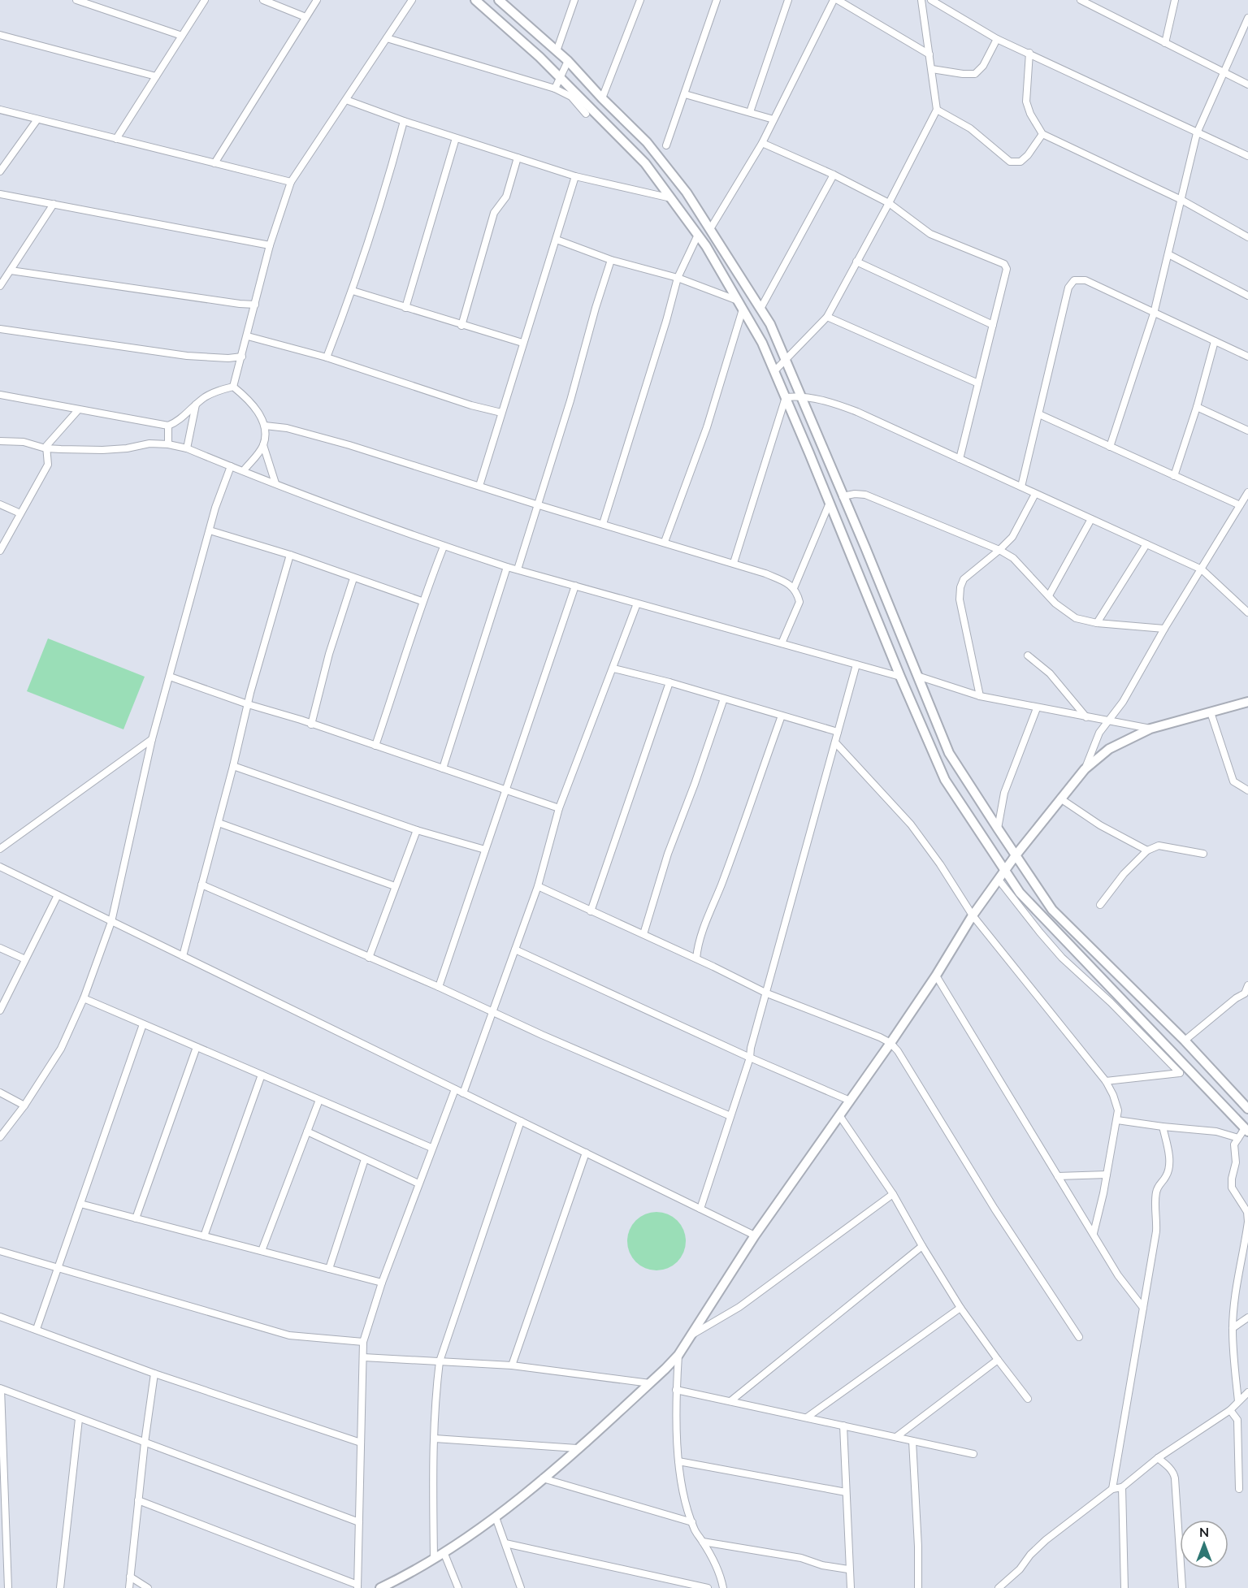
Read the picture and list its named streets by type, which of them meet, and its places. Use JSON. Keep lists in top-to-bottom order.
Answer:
{
  "north": "top"
}
